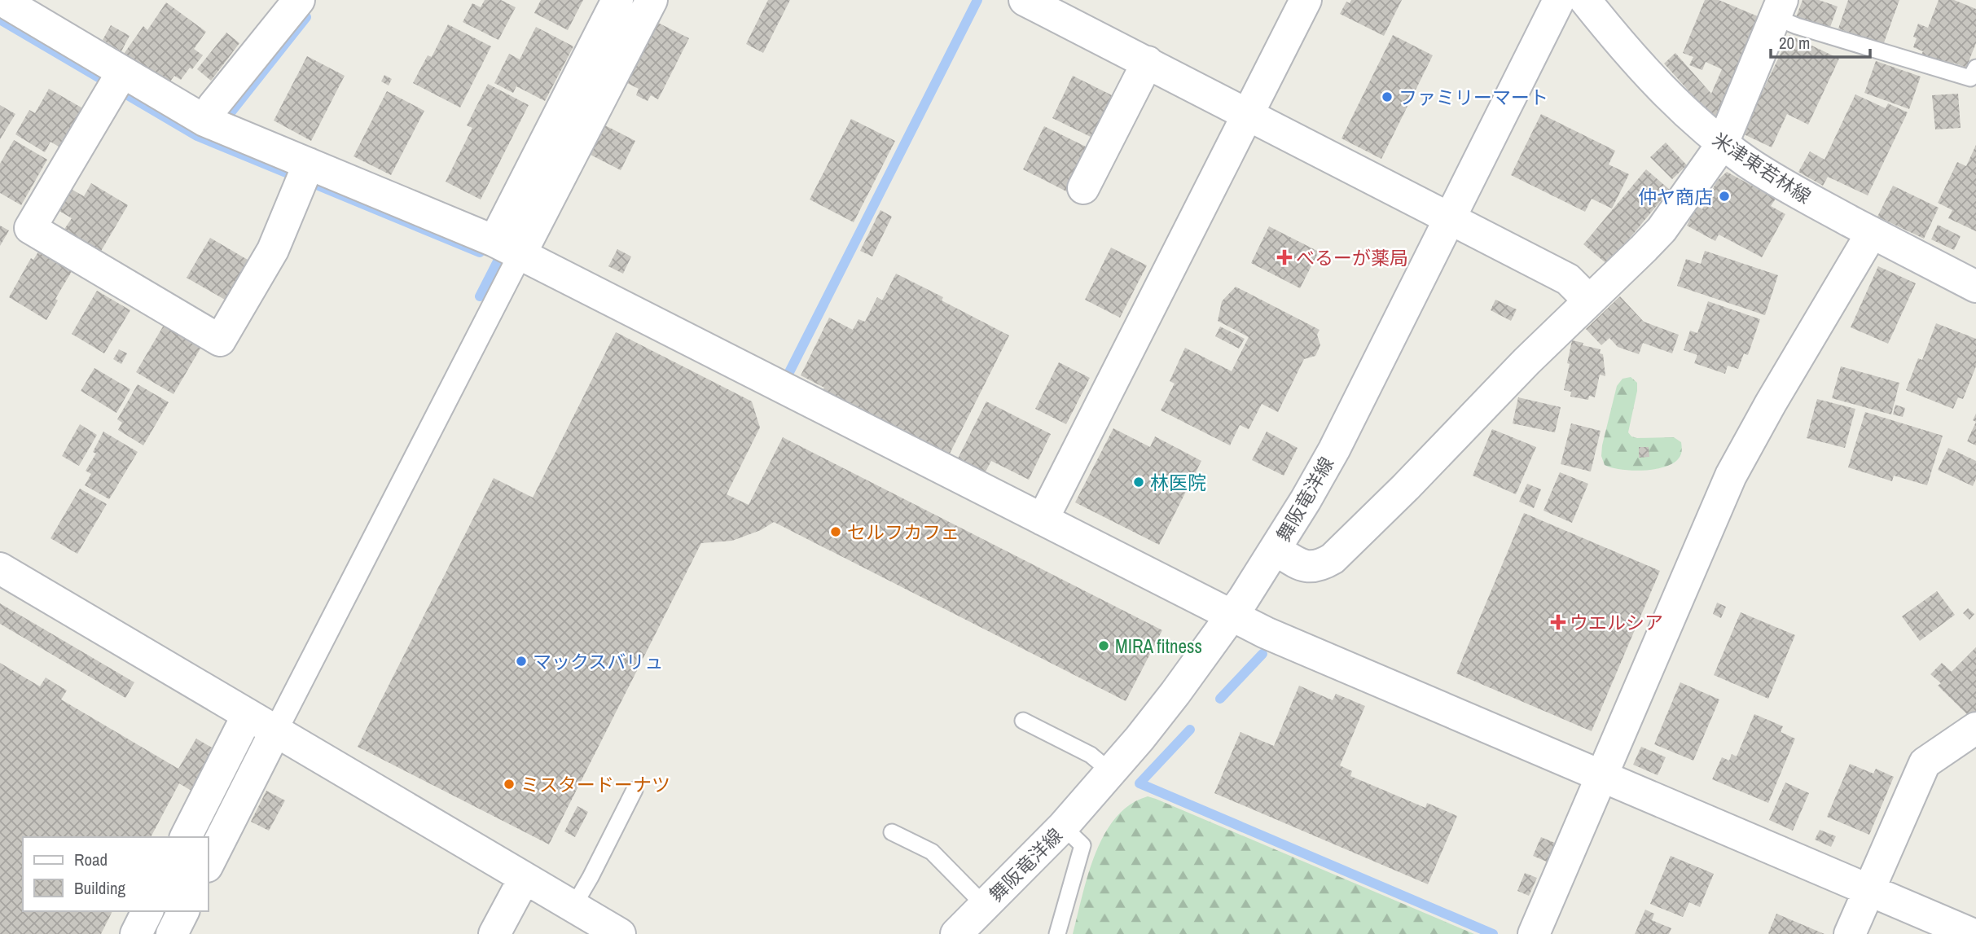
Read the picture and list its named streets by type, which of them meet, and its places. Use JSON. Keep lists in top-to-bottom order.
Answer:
{
  "streets": {
    "street": ["米津東若林線", "舞阪竜洋線"]
  },
  "places": {
    "other": [
      "ファミリーマート",
      "仲ヤ商店",
      "林医院",
      "セルフカフェ",
      "MIRA fitness",
      "マックスバリュ",
      "ミスタードーナツ"
    ],
    "health": ["べるーが薬局", "ウエルシア"]
  },
  "legend": ["Road", "Building"],
  "scale_bar": "20 m"
}
